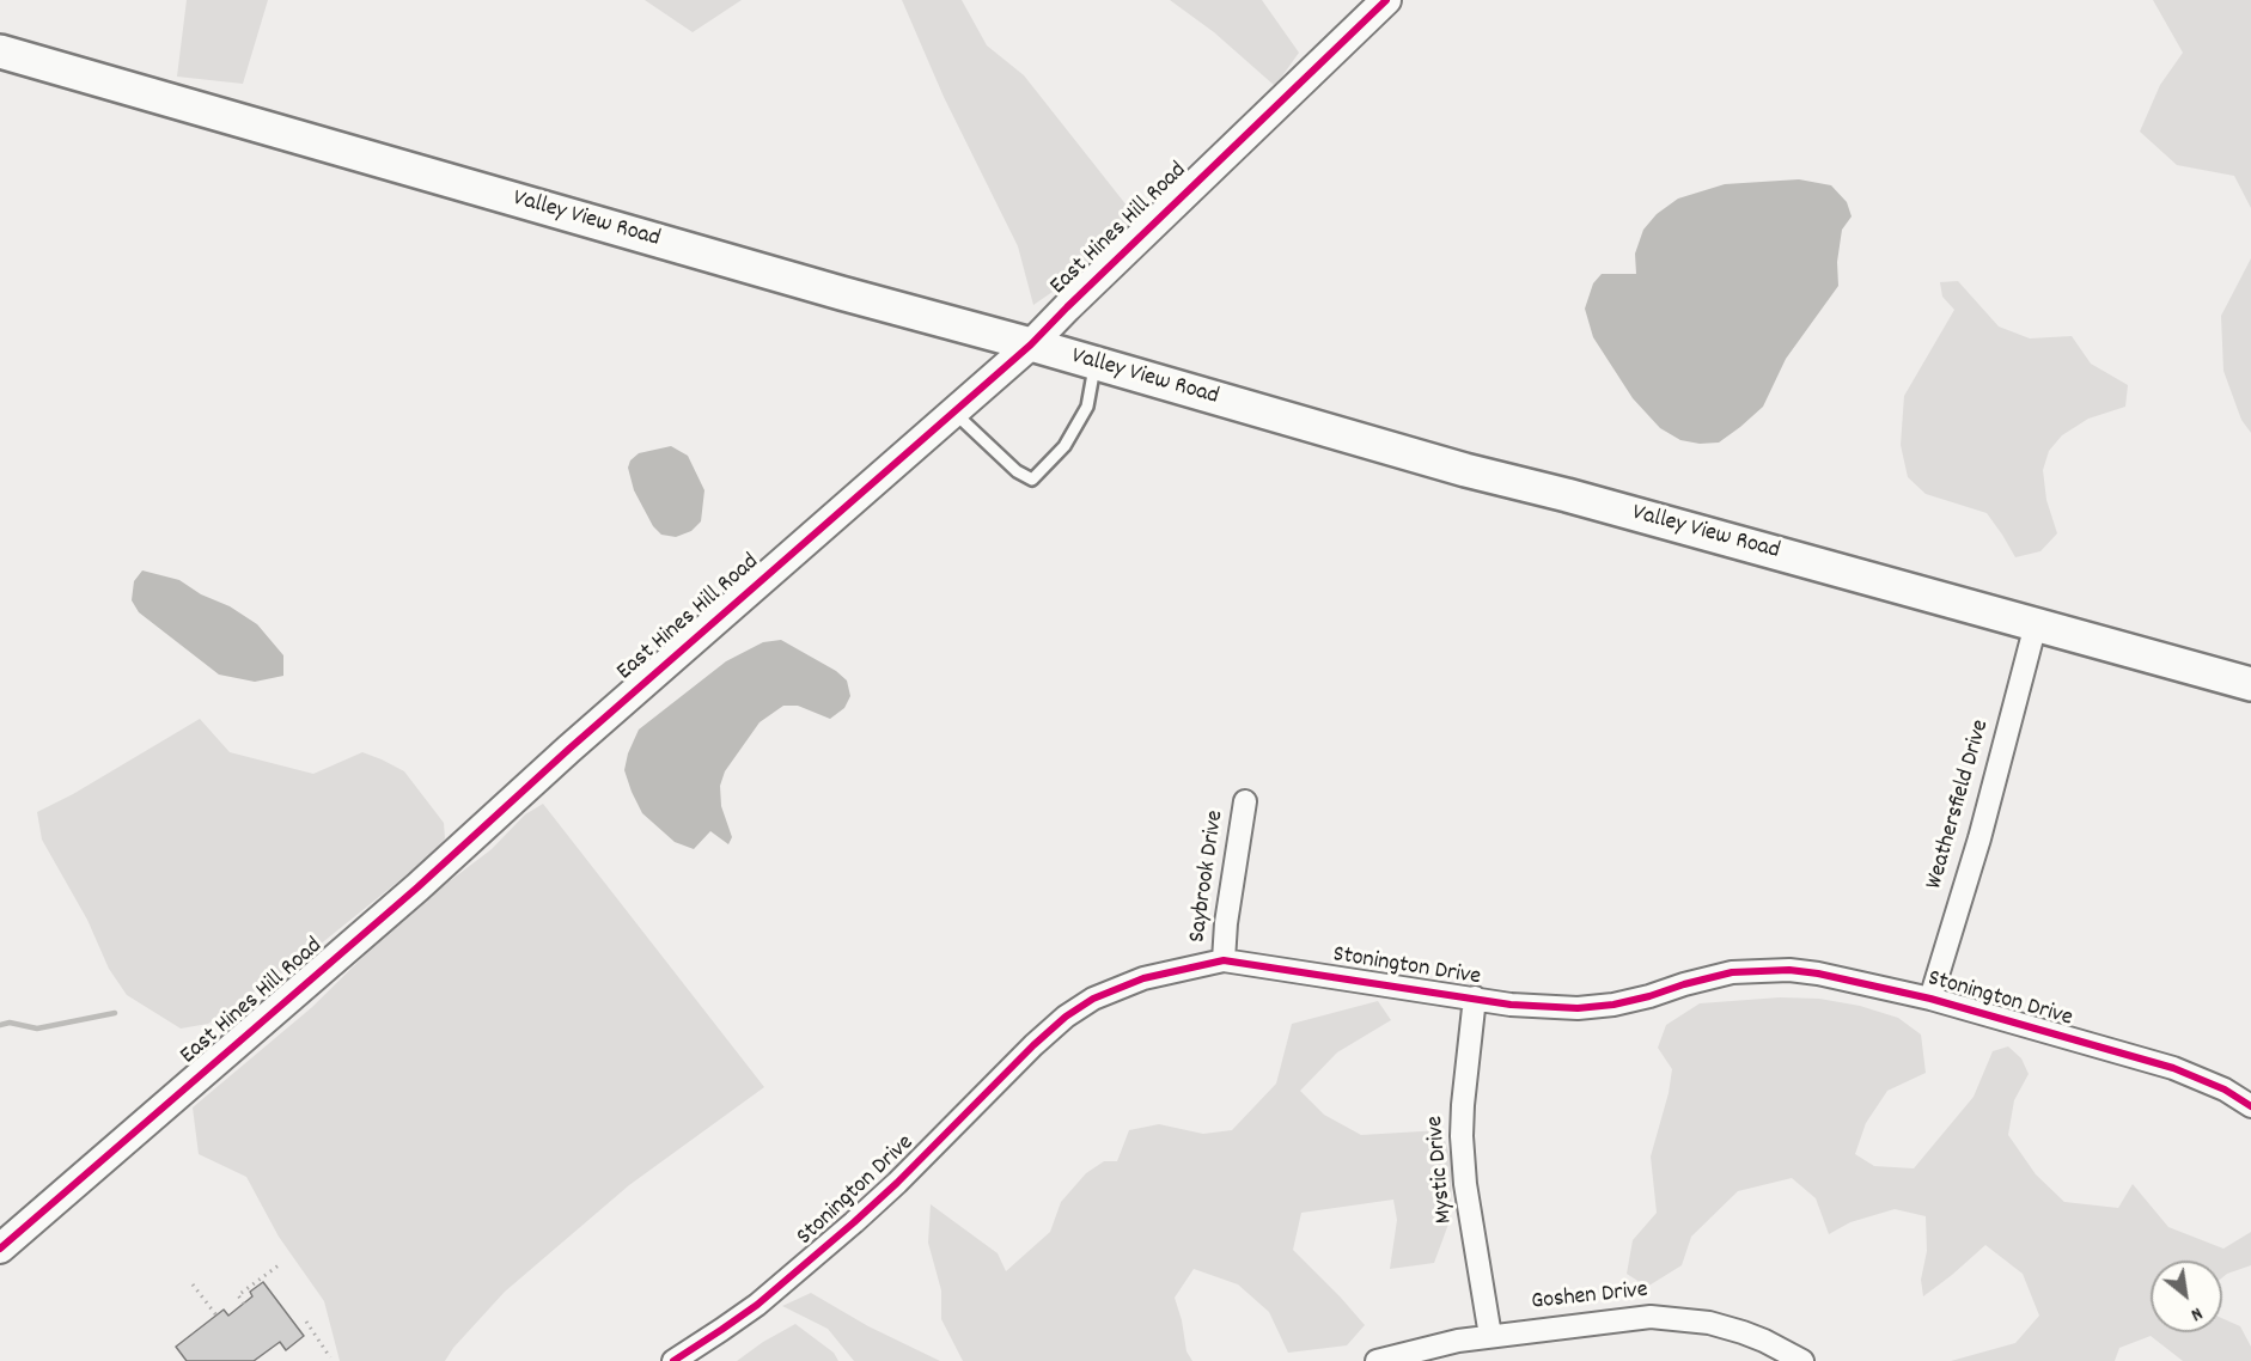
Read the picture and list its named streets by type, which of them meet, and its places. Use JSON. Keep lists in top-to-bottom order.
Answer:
{
  "streets": {
    "main road": ["Valley View Road"],
    "street": [
      "East Hines Hill Road",
      "Weathersfield Drive",
      "Saybrook Drive",
      "Stonington Drive",
      "Mystic Drive",
      "Goshen Drive"
    ]
  },
  "crossings": [
    ["Valley View Road", "East Hines Hill Road"],
    ["Valley View Road", "Weathersfield Drive"],
    ["Weathersfield Drive", "Stonington Drive"],
    ["Saybrook Drive", "Stonington Drive"],
    ["Stonington Drive", "Mystic Drive"],
    ["Mystic Drive", "Goshen Drive"]
  ],
  "north": "bottom right"
}
